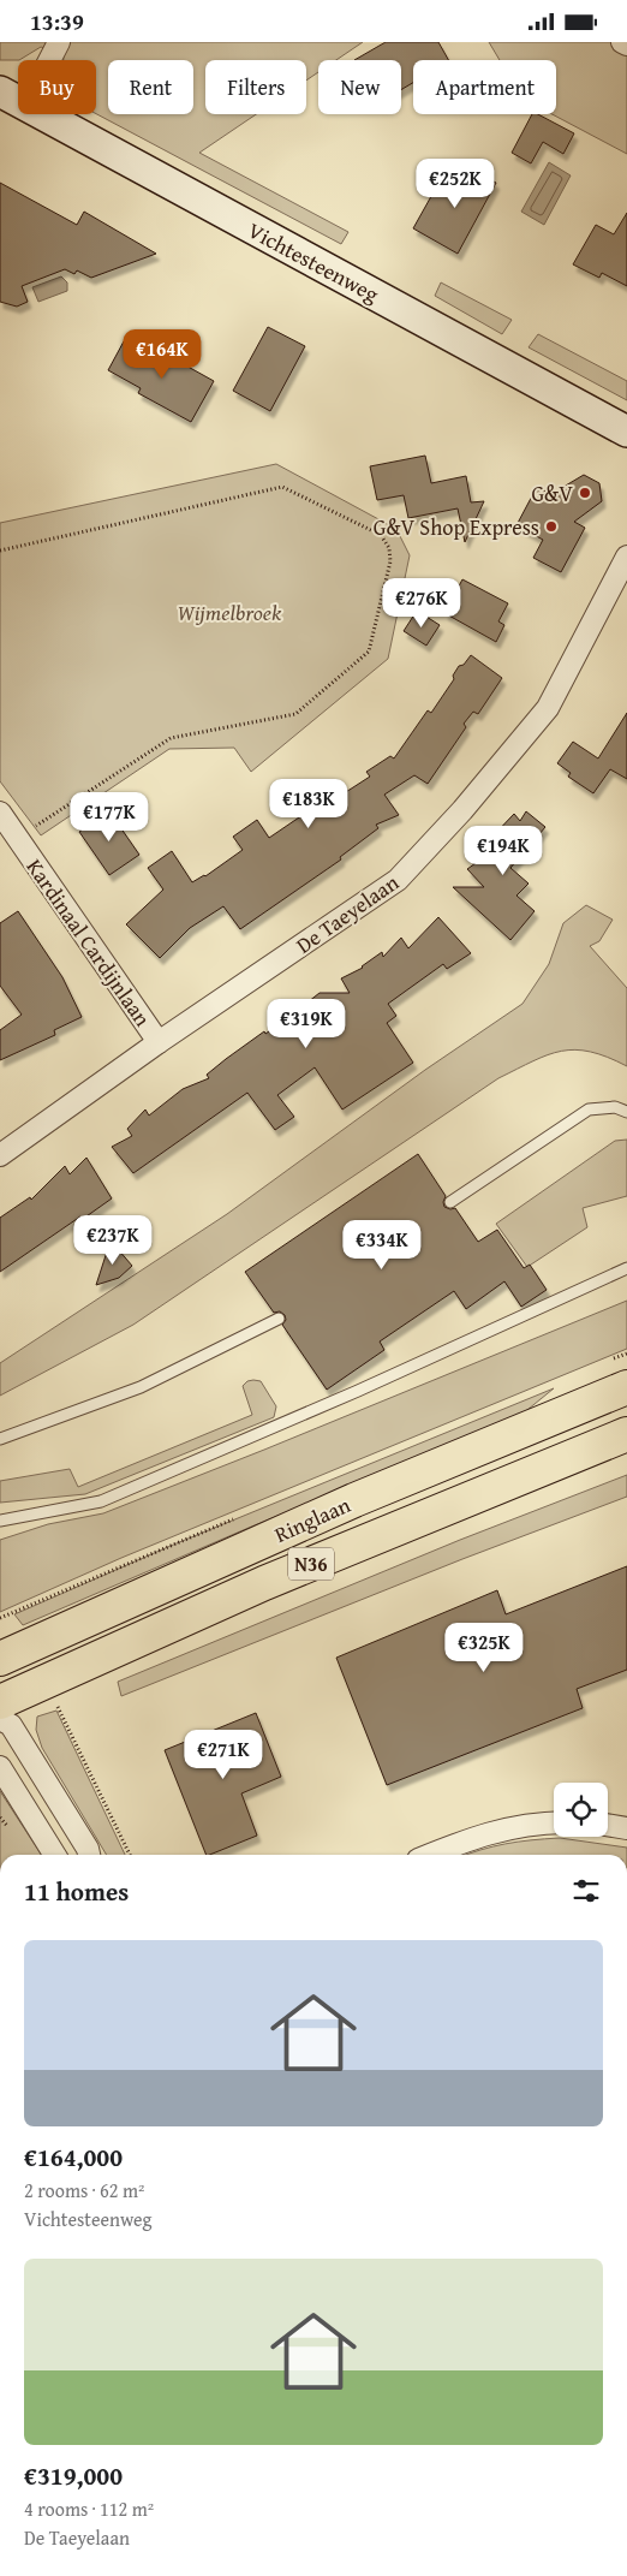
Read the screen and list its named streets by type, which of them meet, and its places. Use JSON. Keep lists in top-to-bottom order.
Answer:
{
  "streets": {
    "main road": ["Ringlaan", "N36"],
    "street": ["Vichtesteenweg", "De Taeyelaan", "Kardinaal Cardijnlaan"]
  },
  "crossings": [
    ["De Taeyelaan", "Kardinaal Cardijnlaan"]
  ],
  "parks": ["Wijmelbroek"],
  "places": ["G&V", "G&V Shop Express"],
  "page": {
    "status": "13:39",
    "chip": [
      "Buy",
      "Rent",
      "Filters",
      "New",
      "Apartment"
    ],
    "price": [
      "€252K",
      "€164K",
      "€276K",
      "€183K",
      "€177K",
      "€194K",
      "€319K",
      "€237K",
      "€334K",
      "€325K",
      "€271K"
    ],
    "heading": "11 homes",
    "list": [
      {
        "name": "€164,000",
        "note": "2 rooms · 62 m² · Vichtesteenweg"
      },
      {
        "name": "€319,000",
        "note": "4 rooms · 112 m² · De Taeyelaan"
      }
    ]
  }
}
